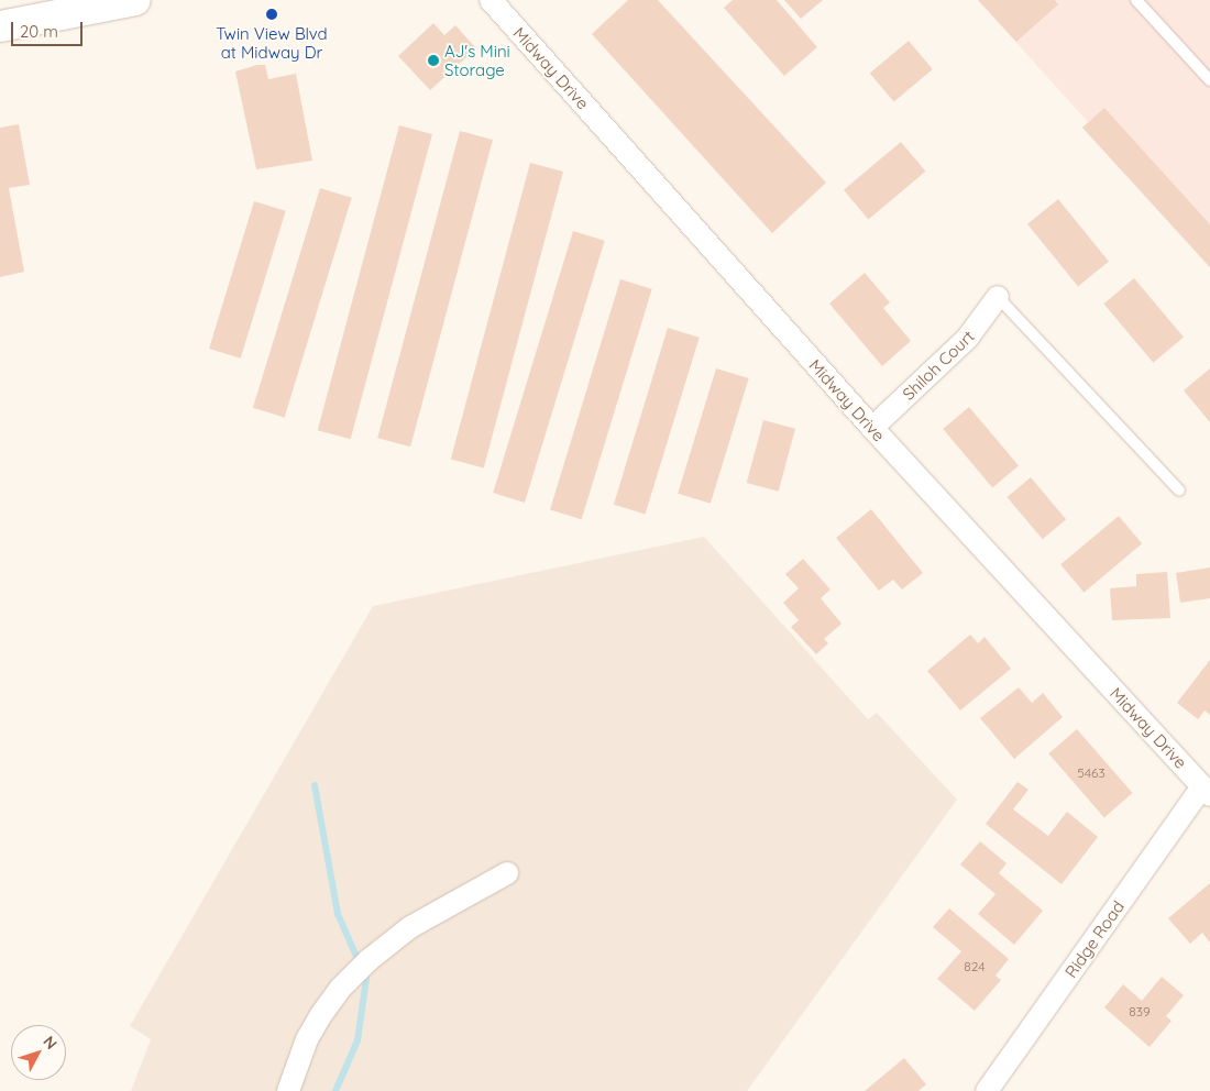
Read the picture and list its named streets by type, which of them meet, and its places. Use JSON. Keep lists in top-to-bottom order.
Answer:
{
  "streets": {
    "street": ["Midway Drive", "Shiloh Court", "Ridge Road"]
  },
  "crossings": [
    ["Midway Drive", "Shiloh Court"],
    ["Midway Drive", "Ridge Road"]
  ],
  "places": ["Twin View Blvd at Midway Dr", "AJ's Mini Storage"],
  "house_numbers": ["5463", "824", "839"],
  "scale_bar": "20 m",
  "north": "top right"
}
